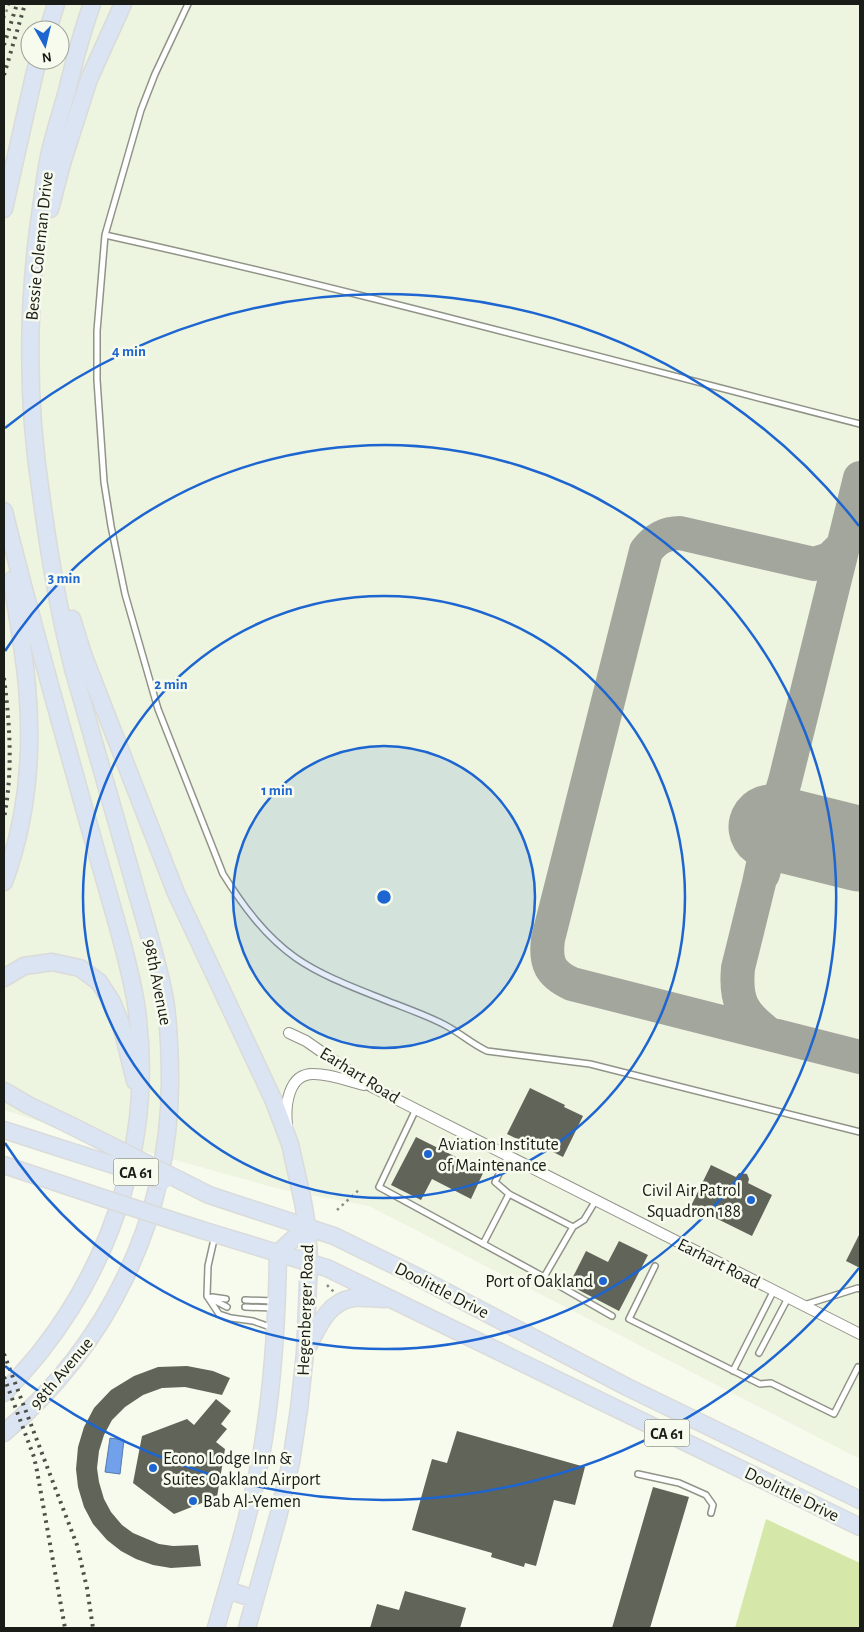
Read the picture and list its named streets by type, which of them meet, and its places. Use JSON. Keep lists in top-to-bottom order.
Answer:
{
  "streets": {
    "main road": [
      "Bessie Coleman Drive",
      "98th Avenue",
      "CA 61",
      "Doolittle Drive",
      "Hegenberger Road"
    ],
    "street": ["Earhart Road"]
  },
  "crossings": [
    ["Bessie Coleman Drive", "98th Avenue"],
    ["Doolittle Drive", "Hegenberger Road"]
  ],
  "places": [
    "Aviation Institute of Maintenance",
    "Civil Air Patrol Squadron 188",
    "Port of Oakland",
    "Econo Lodge Inn & Suites Oakland Airport",
    "Bab Al-Yemen"
  ],
  "north": "bottom",
  "rings": [
    "4 min",
    "3 min",
    "2 min",
    "1 min"
  ]
}
